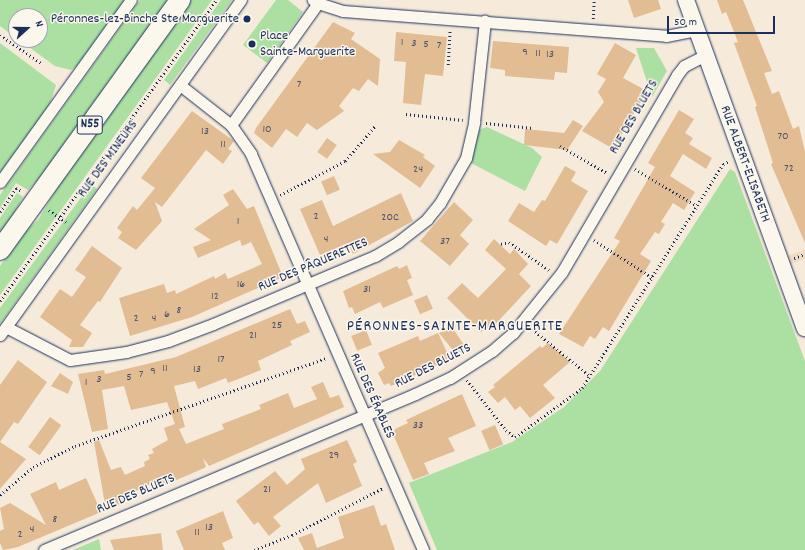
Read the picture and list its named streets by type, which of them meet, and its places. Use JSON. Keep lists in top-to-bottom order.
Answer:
{
  "streets": {
    "highway": ["N55"],
    "street": [
      "RUE DES BLUETS",
      "RUE DES MINEURS",
      "RUE ALBERT-ELISABETH",
      "RUE DES PÂQUERETTES",
      "RUE DES ÉRABLES"
    ]
  },
  "crossings": [
    ["RUE DES BLUETS", "RUE ALBERT-ELISABETH"],
    ["RUE DES BLUETS", "RUE DES ÉRABLES"],
    ["RUE DES MINEURS", "RUE DES PÂQUERETTES"],
    ["RUE DES PÂQUERETTES", "RUE DES ÉRABLES"]
  ],
  "districts": ["PÉRONNES-SAINTE-MARGUERITE"],
  "places": ["Péronnes-lez-Binche Ste Marguerite", "Place Sainte-Marguerite"],
  "house_numbers": [
    "1",
    "3",
    "5",
    "7",
    "9",
    "11",
    "13",
    "7",
    "10",
    "13",
    "70",
    "11",
    "72",
    "24",
    "2",
    "20C",
    "1",
    "4",
    "37",
    "16",
    "31",
    "12",
    "8",
    "6",
    "2",
    "4",
    "25",
    "21",
    "17",
    "11",
    "13",
    "9",
    "7",
    "5",
    "3",
    "1",
    "33",
    "29",
    "21",
    "8",
    "13",
    "4",
    "11",
    "2"
  ],
  "scale_bar": "50 m",
  "north": "right"
}
